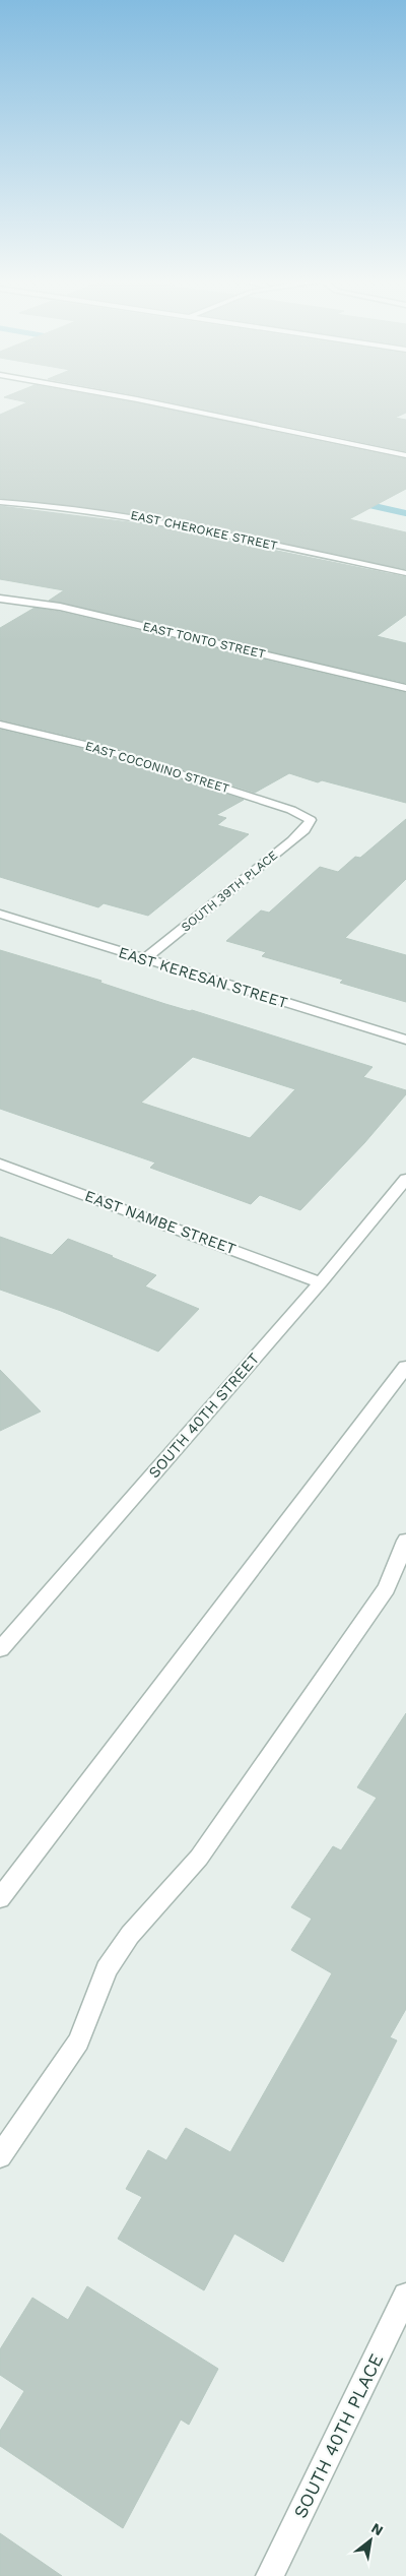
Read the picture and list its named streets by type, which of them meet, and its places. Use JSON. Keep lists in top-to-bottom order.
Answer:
{
  "streets": {
    "street": [
      "EAST CHEROKEE STREET",
      "EAST TONTO STREET",
      "EAST COCONINO STREET",
      "SOUTH 39TH PLACE",
      "EAST KERESAN STREET",
      "EAST NAMBE STREET",
      "SOUTH 40TH STREET",
      "SOUTH 40TH PLACE"
    ]
  },
  "crossings": [
    ["EAST COCONINO STREET", "SOUTH 39TH PLACE"],
    ["SOUTH 39TH PLACE", "EAST KERESAN STREET"],
    ["EAST NAMBE STREET", "SOUTH 40TH STREET"]
  ],
  "north": "top right"
}
